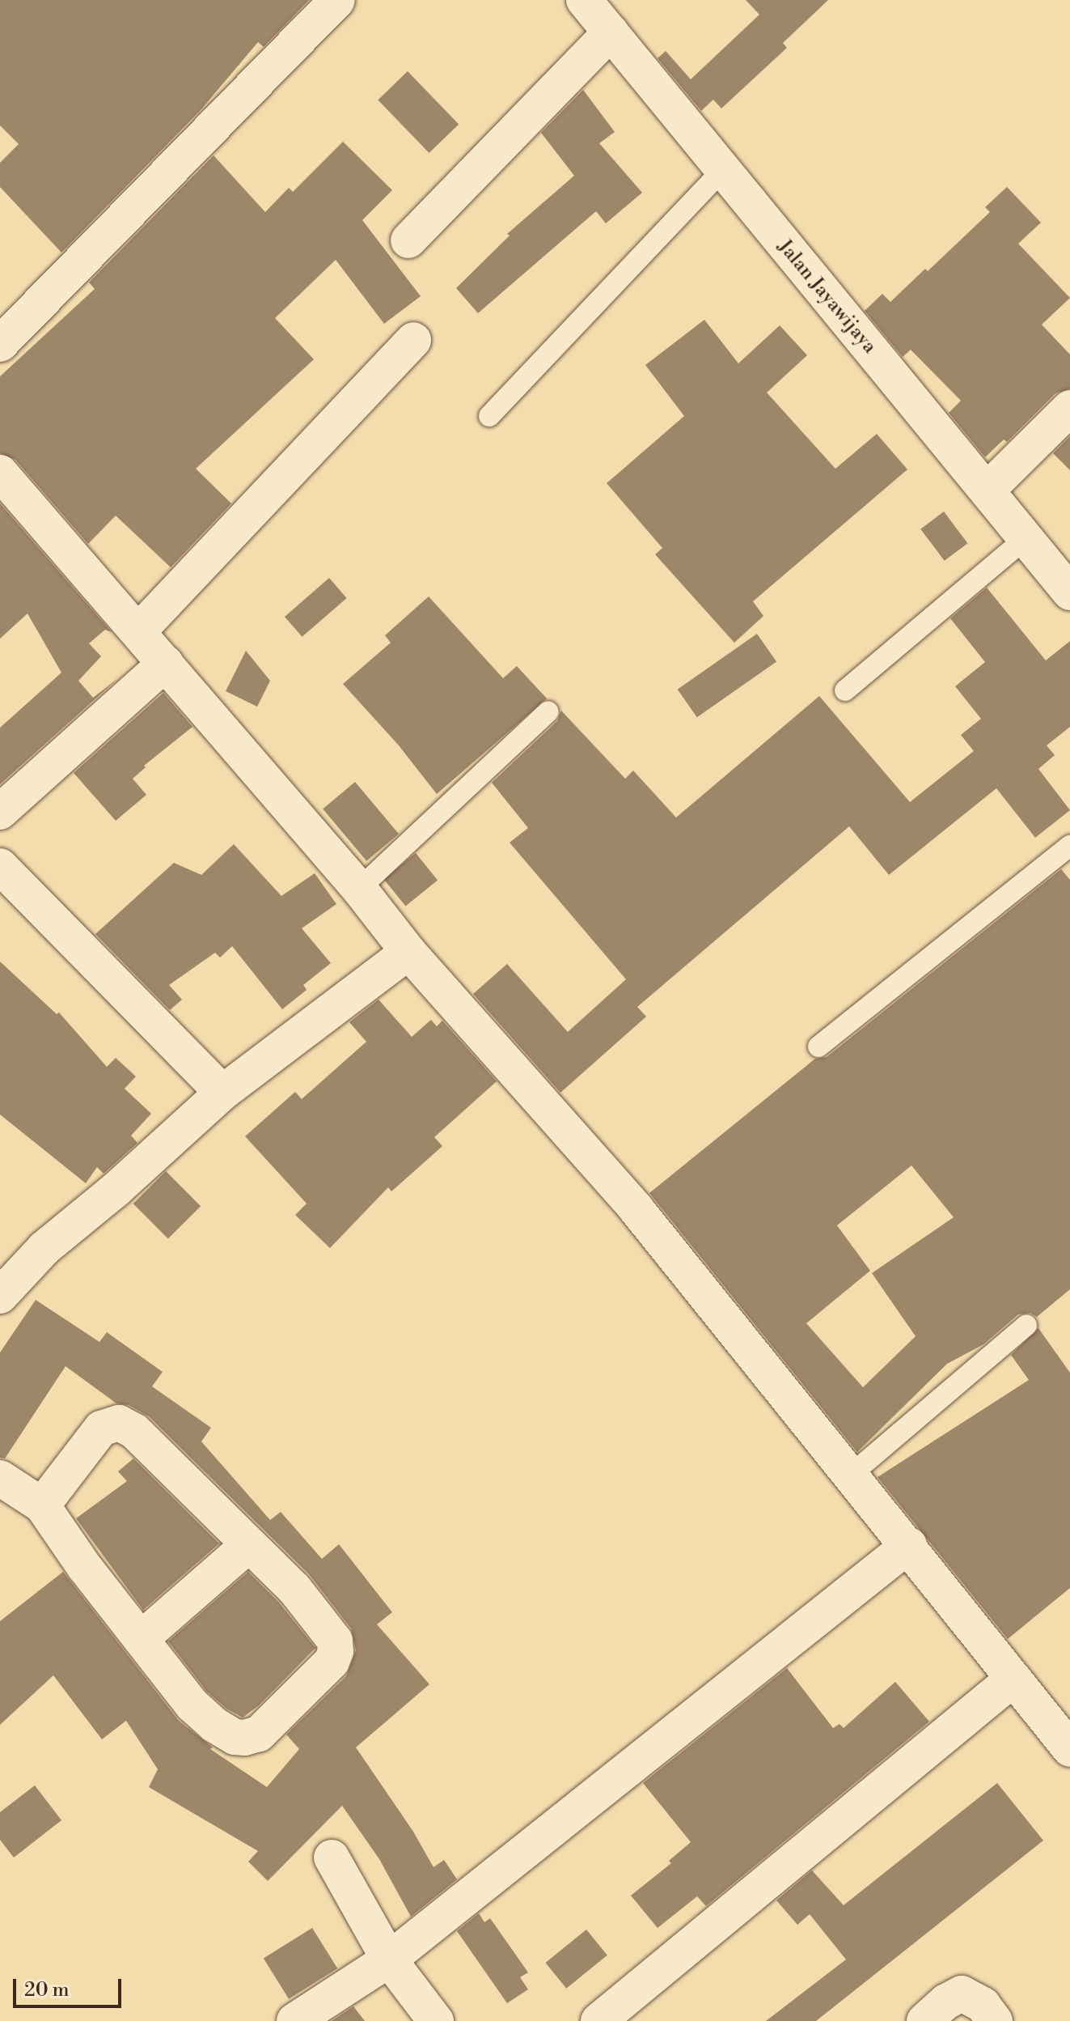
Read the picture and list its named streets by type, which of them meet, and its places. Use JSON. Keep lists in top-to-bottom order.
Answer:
{
  "streets": {
    "street": ["Jalan Jayawijaya"]
  },
  "scale_bar": "20 m"
}
